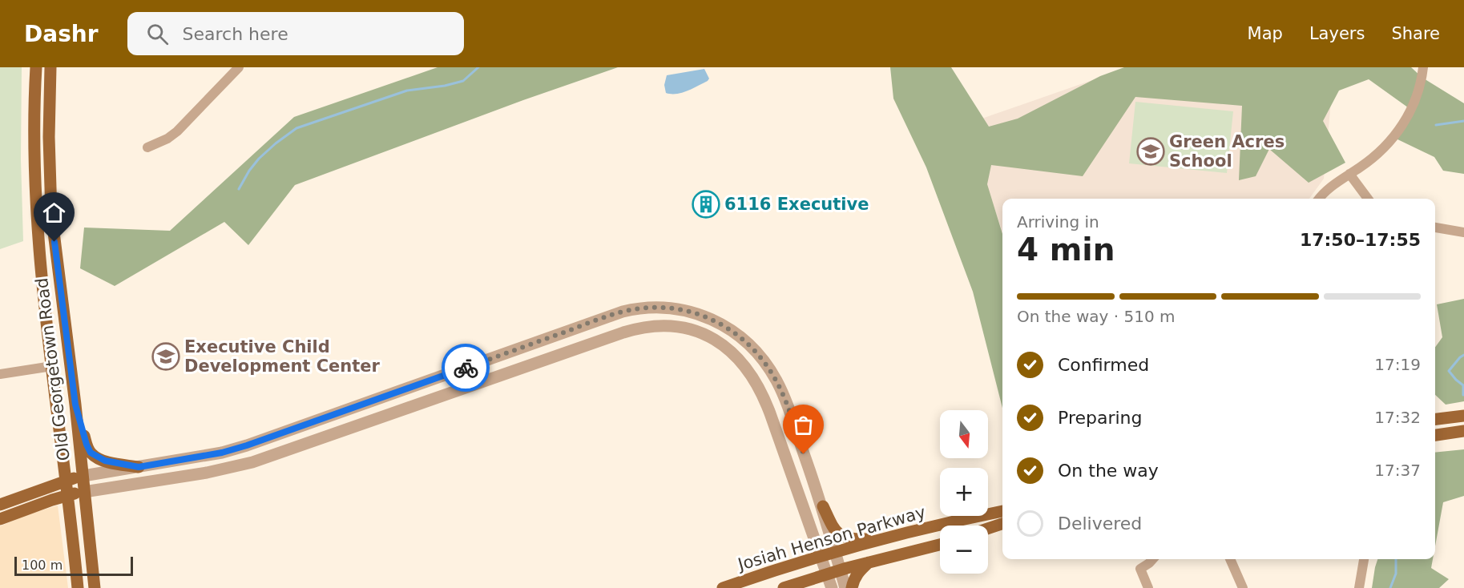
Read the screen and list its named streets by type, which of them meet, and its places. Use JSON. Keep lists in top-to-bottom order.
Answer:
{
  "streets": {
    "main road": ["Old Georgetown Road", "Josiah Henson Parkway"]
  },
  "places": {
    "school or university": ["Green Acres School", "Executive Child Development Center"],
    "building": ["6116 Executive"]
  },
  "scale_bar": "100 m",
  "north": "bottom",
  "page": {
    "header": "Dashr",
    "search": "Search here",
    "nav": ["Map", "Layers", "Share"],
    "heading": ["4 min", "Arriving in", "17:50–17:55"],
    "bar": "On the way · 510 m",
    "list": [
      ["Confirmed", "17:19"],
      ["Preparing", "17:32"],
      ["On the way", "17:37"],
      "Delivered"
    ],
    "map_buttons": ["+", "−"],
    "scale": "100 m"
  }
}
